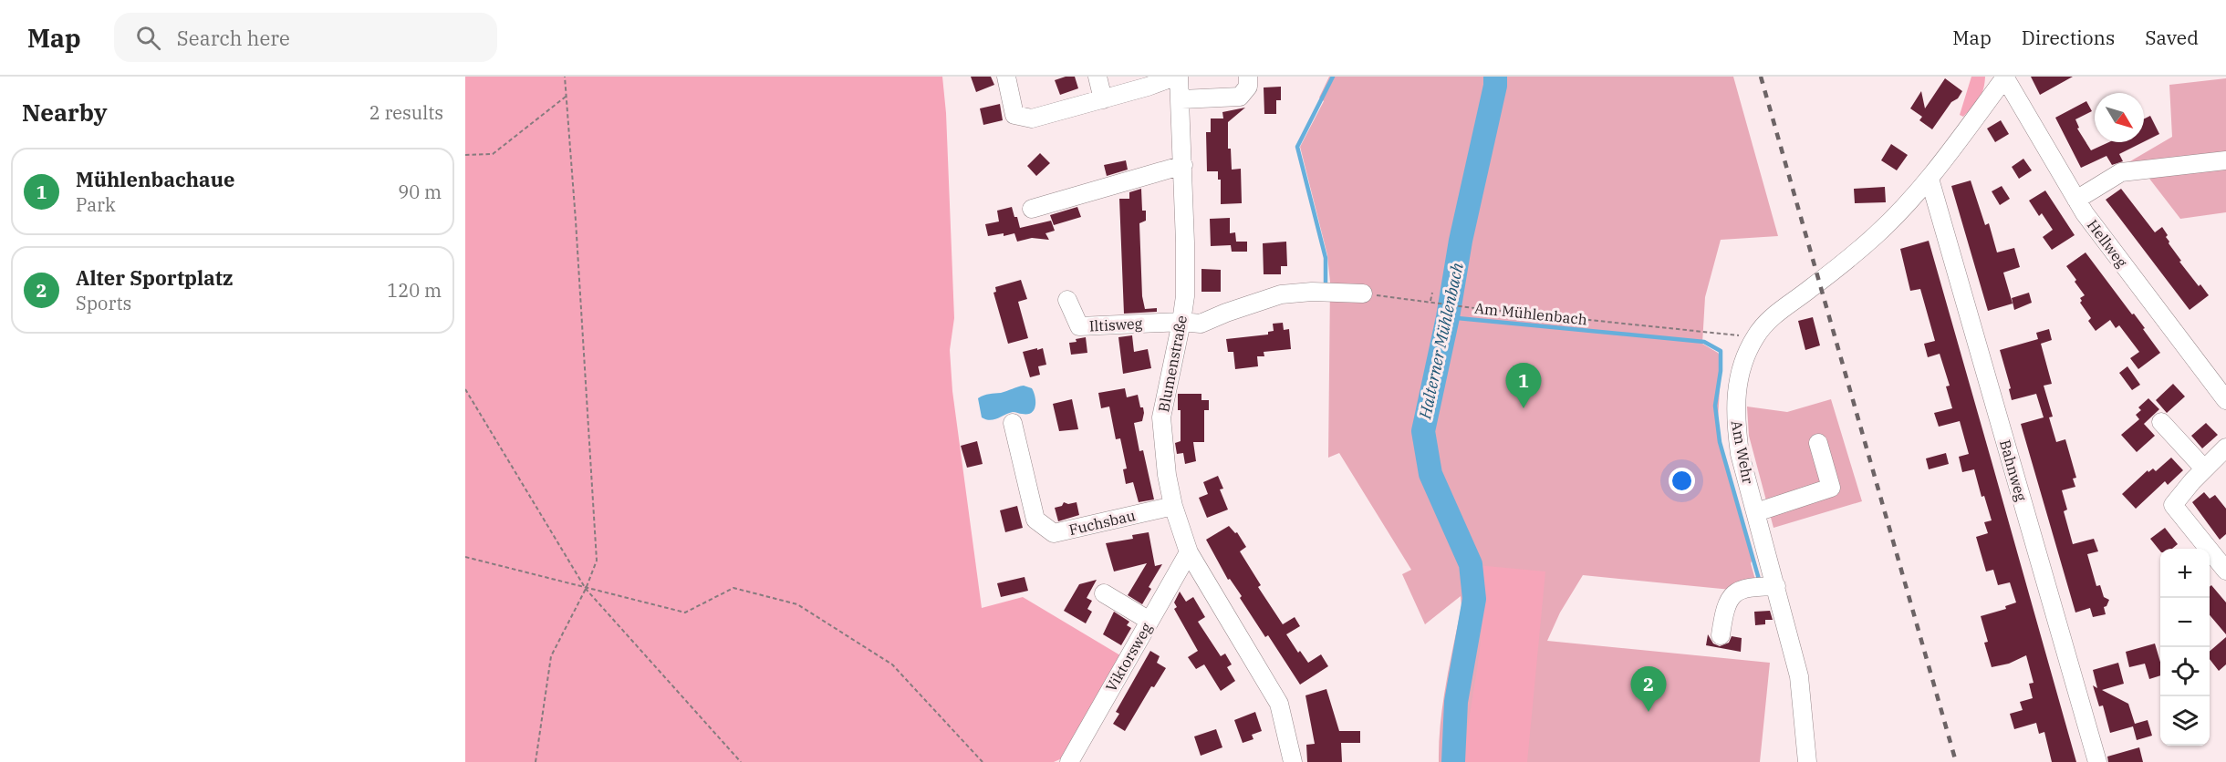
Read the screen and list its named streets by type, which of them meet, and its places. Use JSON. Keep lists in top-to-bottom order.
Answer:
{
  "streets": {
    "street": [
      "Hellweg",
      "Iltisweg",
      "Blumenstraße",
      "Am Wehr",
      "Bahnweg",
      "Fuchsbau",
      "Viktorsweg"
    ],
    "path": ["Am Mühlenbach"]
  },
  "crossings": [
    ["Hellweg", "Am Wehr"],
    ["Am Mühlenbach", "Am Wehr"],
    ["Iltisweg", "Blumenstraße"],
    ["Blumenstraße", "Fuchsbau"],
    ["Blumenstraße", "Viktorsweg"],
    ["Am Wehr", "Bahnweg"]
  ],
  "water": ["Halterner Mühlenbach"],
  "north": "bottom right",
  "page": {
    "header": "Map",
    "search": "Search here",
    "nav": ["Map", "Directions", "Saved"],
    "heading": ["Nearby", "2 results"],
    "list": [
      {
        "mark": "1",
        "name": "Mühlenbachaue",
        "note": "Park",
        "value": "90 m"
      },
      {
        "mark": "2",
        "name": "Alter Sportplatz",
        "note": "Sports",
        "value": "120 m"
      }
    ],
    "pins": ["1", "2"],
    "map_buttons": ["+", "−"]
  }
}
